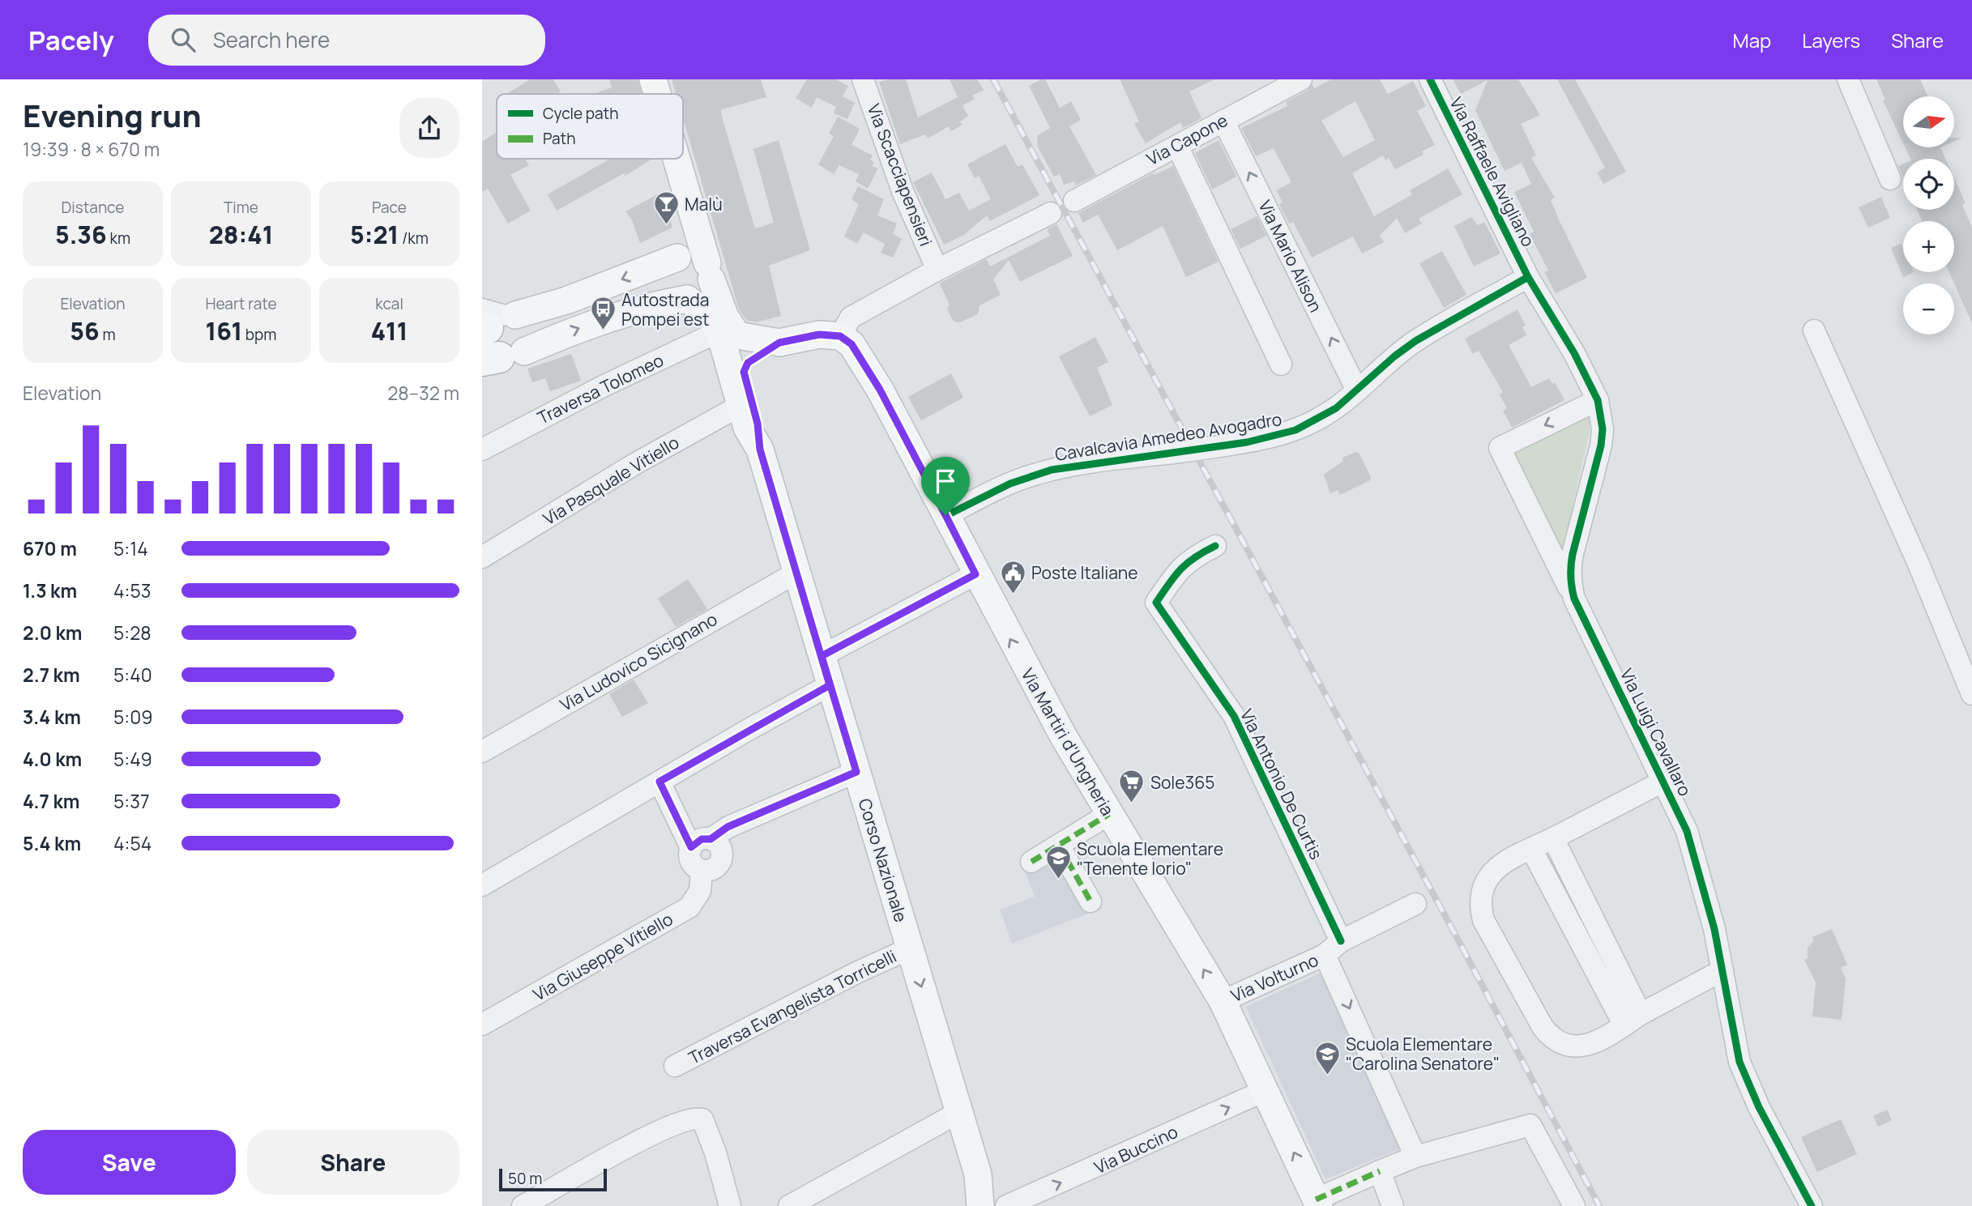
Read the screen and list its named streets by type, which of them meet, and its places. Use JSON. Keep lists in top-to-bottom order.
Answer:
{
  "streets": {
    "main road": ["Via Martiri d'Ungheria", "Corso Nazionale"],
    "street": [
      "Via Capone",
      "Via Raffaele Avigliano",
      "Via Scacciapensieri",
      "Via Mario Alison",
      "Traversa Tolomeo",
      "Cavalcavia Amedeo Avogadro",
      "Via Pasquale Vitiello",
      "Via Ludovico Sicignano",
      "Via Luigi Cavallaro",
      "Via Antonio De Curtis",
      "Via Giuseppe Vitiello",
      "Via Volturno",
      "Traversa Evangelista Torricelli",
      "Via Buccino"
    ]
  },
  "crossings": [
    ["Via Capone", "Via Mario Alison"],
    ["Via Raffaele Avigliano", "Cavalcavia Amedeo Avogadro"],
    ["Via Raffaele Avigliano", "Via Luigi Cavallaro"],
    ["Via Mario Alison", "Cavalcavia Amedeo Avogadro"],
    ["Traversa Tolomeo", "Corso Nazionale"],
    ["Cavalcavia Amedeo Avogadro", "Via Luigi Cavallaro"],
    ["Cavalcavia Amedeo Avogadro", "Via Martiri d'Ungheria"],
    ["Via Pasquale Vitiello", "Corso Nazionale"],
    ["Via Ludovico Sicignano", "Corso Nazionale"],
    ["Via Martiri d'Ungheria", "Via Volturno"],
    ["Via Martiri d'Ungheria", "Via Buccino"],
    ["Via Antonio De Curtis", "Via Volturno"],
    ["Corso Nazionale", "Traversa Evangelista Torricelli"]
  ],
  "one_way": ["Via Martiri d'Ungheria", "Via Buccino"],
  "places": {
    "bar": ["Malù"],
    "bus stop": ["Autostrada Pompei est"],
    "public building": ["Poste Italiane"],
    "supermarket": ["Sole365"],
    "school or university": ["Scuola Elementare \"Tenente Iorio\"", "Scuola Elementare \"Carolina Senatore\""]
  },
  "legend": ["Cycle path", "Path"],
  "scale_bar": "50 m",
  "north": "right",
  "page": {
    "header": "Pacely",
    "search": "Search here",
    "nav": ["Map", "Layers", "Share"],
    "heading": ["Evening run", "19:39 · 8 × 670 m"],
    "map_buttons": ["+", "−"],
    "stats": [
      ["Distance", "5.36 km"],
      ["Time", "28:41"],
      ["Pace", "5:21 /km"],
      ["Elevation", "56 m"],
      ["Heart rate", "161 bpm"],
      ["kcal", "411"]
    ],
    "chart": ["Elevation", "28–32 m"],
    "list": [
      {
        "name": "670 m",
        "note": "5:14"
      },
      {
        "name": "1.3 km",
        "note": "4:53"
      },
      {
        "name": "2.0 km",
        "note": "5:28"
      },
      {
        "name": "2.7 km",
        "note": "5:40"
      },
      {
        "name": "3.4 km",
        "note": "5:09"
      },
      {
        "name": "4.0 km",
        "note": "5:49"
      },
      {
        "name": "4.7 km",
        "note": "5:37"
      },
      {
        "name": "5.4 km",
        "note": "4:54"
      }
    ],
    "buttons": ["Save", "Share"],
    "scale": "50 m"
  }
}
